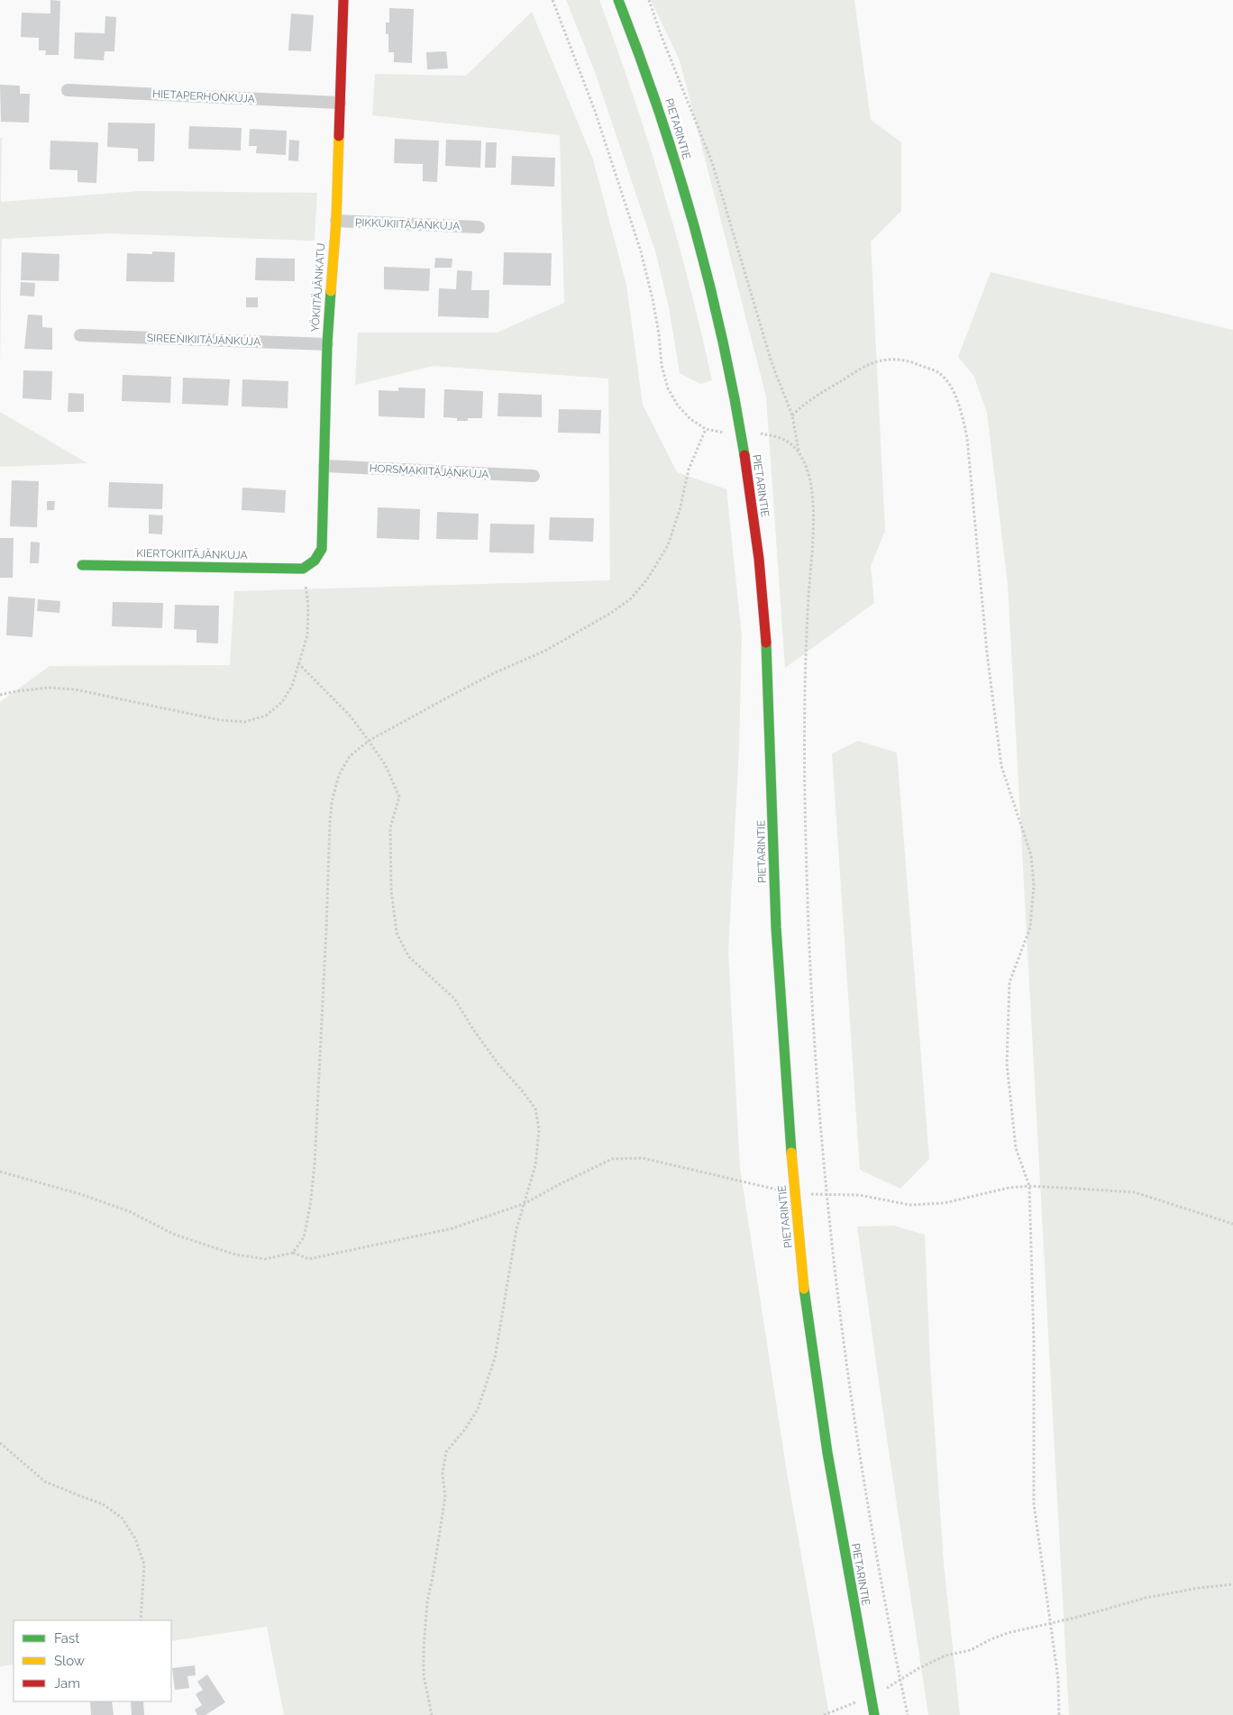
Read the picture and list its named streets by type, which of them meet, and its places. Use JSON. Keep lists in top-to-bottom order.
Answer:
{
  "streets": {
    "main road": ["PIETARINTIE", "YÖKIITÄJÄNKATU", "KIERTOKIITÄJÄNKUJA"],
    "street": [
      "HIETAPERHONKUJA",
      "PIKKUKIITÄJÄNKUJA",
      "SIREENIKIITÄJÄNKUJA",
      "HORSMAKIITÄJÄNKUJA"
    ]
  },
  "crossings": [
    ["HIETAPERHONKUJA", "YÖKIITÄJÄNKATU"],
    ["PIKKUKIITÄJÄNKUJA", "YÖKIITÄJÄNKATU"],
    ["YÖKIITÄJÄNKATU", "SIREENIKIITÄJÄNKUJA"],
    ["YÖKIITÄJÄNKATU", "HORSMAKIITÄJÄNKUJA"],
    ["YÖKIITÄJÄNKATU", "KIERTOKIITÄJÄNKUJA"]
  ],
  "legend": ["Fast", "Slow", "Jam"]
}
